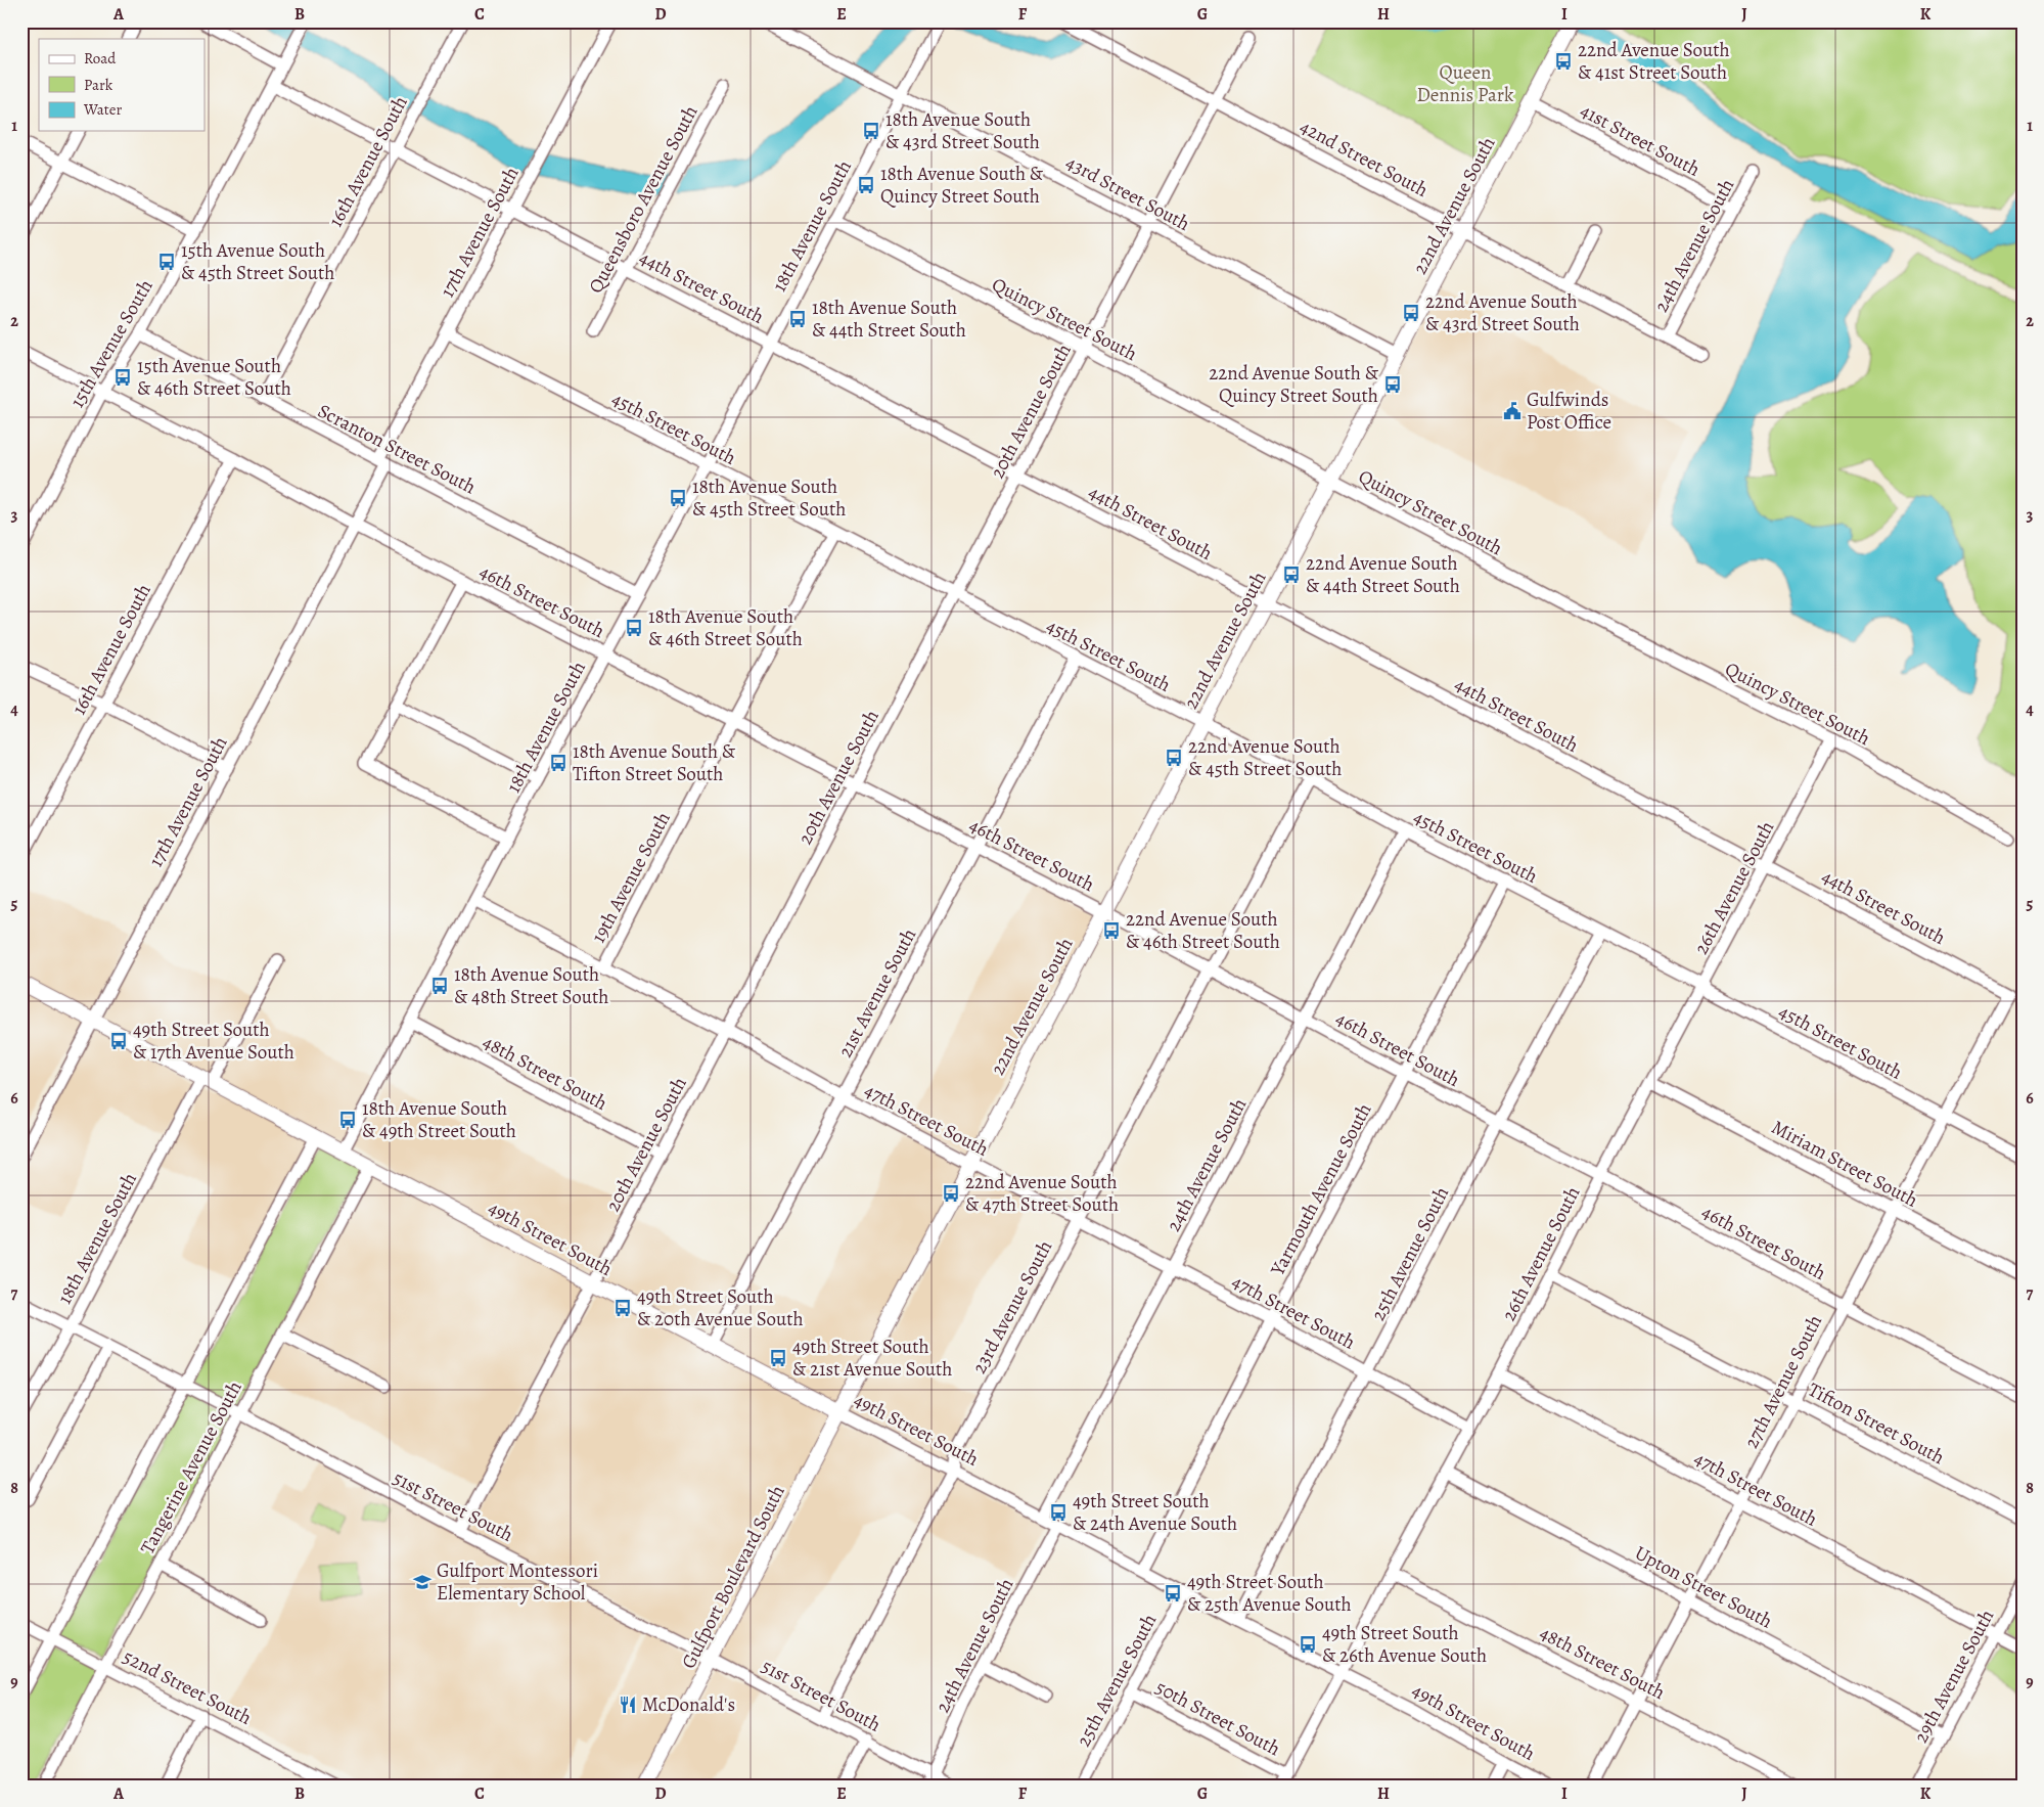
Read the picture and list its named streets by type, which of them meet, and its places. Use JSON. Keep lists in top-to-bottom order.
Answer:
{
  "streets": {
    "main road": ["22nd Avenue South", "49th Street South", "Gulfport Boulevard South"],
    "street": [
      "41st Street South",
      "42nd Street South",
      "16th Avenue South",
      "43rd Street South",
      "Queensboro Avenue South",
      "18th Avenue South",
      "17th Avenue South",
      "24th Avenue South",
      "44th Street South",
      "Quincy Street South",
      "15th Avenue South",
      "20th Avenue South",
      "45th Street South",
      "Scranton Street South",
      "46th Street South",
      "19th Avenue South",
      "26th Avenue South",
      "21st Avenue South",
      "48th Street South",
      "47th Street South",
      "Miriam Street South",
      "Yarmouth Avenue South",
      "25th Avenue South",
      "23rd Avenue South",
      "27th Avenue South",
      "Tifton Street South",
      "Tangerine Avenue South",
      "51st Street South",
      "Upton Street South",
      "29th Avenue South",
      "52nd Street South",
      "50th Street South"
    ]
  },
  "crossings": [
    ["41st Street South", "22nd Avenue South"],
    ["41st Street South", "24th Avenue South"],
    ["42nd Street South", "22nd Avenue South"],
    ["42nd Street South", "24th Avenue South"],
    ["42nd Street South", "20th Avenue South"],
    ["16th Avenue South", "44th Street South"],
    ["16th Avenue South", "Scranton Street South"],
    ["16th Avenue South", "46th Street South"],
    ["43rd Street South", "22nd Avenue South"],
    ["43rd Street South", "18th Avenue South"],
    ["43rd Street South", "20th Avenue South"],
    ["Queensboro Avenue South", "44th Street South"],
    ["22nd Avenue South", "44th Street South"],
    ["22nd Avenue South", "Quincy Street South"],
    ["22nd Avenue South", "45th Street South"],
    ["22nd Avenue South", "46th Street South"],
    ["22nd Avenue South", "47th Street South"],
    ["22nd Avenue South", "49th Street South"],
    ["22nd Avenue South", "Gulfport Boulevard South"],
    ["18th Avenue South", "44th Street South"],
    ["18th Avenue South", "Quincy Street South"],
    ["18th Avenue South", "45th Street South"],
    ["18th Avenue South", "Scranton Street South"],
    ["18th Avenue South", "46th Street South"],
    ["18th Avenue South", "48th Street South"],
    ["18th Avenue South", "47th Street South"],
    ["18th Avenue South", "49th Street South"],
    ["18th Avenue South", "51st Street South"],
    ["17th Avenue South", "44th Street South"],
    ["17th Avenue South", "45th Street South"],
    ["17th Avenue South", "Scranton Street South"],
    ["17th Avenue South", "46th Street South"],
    ["17th Avenue South", "49th Street South"],
    ["24th Avenue South", "45th Street South"],
    ["24th Avenue South", "46th Street South"],
    ["24th Avenue South", "47th Street South"],
    ["24th Avenue South", "49th Street South"],
    ["24th Avenue South", "51st Street South"],
    ["44th Street South", "15th Avenue South"],
    ["44th Street South", "20th Avenue South"],
    ["44th Street South", "26th Avenue South"],
    ["44th Street South", "27th Avenue South"],
    ["Quincy Street South", "20th Avenue South"],
    ["Quincy Street South", "26th Avenue South"],
    ["15th Avenue South", "Scranton Street South"],
    ["15th Avenue South", "46th Street South"],
    ["20th Avenue South", "45th Street South"],
    ["20th Avenue South", "46th Street South"],
    ["20th Avenue South", "48th Street South"],
    ["20th Avenue South", "47th Street South"],
    ["20th Avenue South", "49th Street South"],
    ["20th Avenue South", "51st Street South"],
    ["45th Street South", "19th Avenue South"],
    ["45th Street South", "26th Avenue South"],
    ["45th Street South", "21st Avenue South"],
    ["45th Street South", "Yarmouth Avenue South"],
    ["45th Street South", "25th Avenue South"],
    ["45th Street South", "23rd Avenue South"],
    ["45th Street South", "27th Avenue South"],
    ["46th Street South", "19th Avenue South"],
    ["46th Street South", "26th Avenue South"],
    ["46th Street South", "21st Avenue South"],
    ["46th Street South", "Yarmouth Avenue South"],
    ["46th Street South", "25th Avenue South"],
    ["46th Street South", "23rd Avenue South"],
    ["46th Street South", "27th Avenue South"],
    ["19th Avenue South", "47th Street South"],
    ["26th Avenue South", "48th Street South"],
    ["26th Avenue South", "47th Street South"],
    ["26th Avenue South", "Miriam Street South"],
    ["26th Avenue South", "49th Street South"],
    ["26th Avenue South", "Tifton Street South"],
    ["26th Avenue South", "Upton Street South"],
    ["26th Avenue South", "50th Street South"],
    ["21st Avenue South", "47th Street South"],
    ["21st Avenue South", "49th Street South"],
    ["48th Street South", "27th Avenue South"],
    ["47th Street South", "Yarmouth Avenue South"],
    ["47th Street South", "25th Avenue South"],
    ["47th Street South", "23rd Avenue South"],
    ["47th Street South", "27th Avenue South"],
    ["47th Street South", "29th Avenue South"],
    ["Miriam Street South", "27th Avenue South"],
    ["Yarmouth Avenue South", "49th Street South"],
    ["49th Street South", "25th Avenue South"],
    ["49th Street South", "23rd Avenue South"],
    ["49th Street South", "Tangerine Avenue South"],
    ["49th Street South", "Gulfport Boulevard South"],
    ["25th Avenue South", "50th Street South"],
    ["23rd Avenue South", "51st Street South"],
    ["27th Avenue South", "Tifton Street South"],
    ["27th Avenue South", "Upton Street South"],
    ["Tangerine Avenue South", "51st Street South"],
    ["Tangerine Avenue South", "52nd Street South"],
    ["51st Street South", "Gulfport Boulevard South"],
    ["Upton Street South", "29th Avenue South"]
  ],
  "parks": ["Queen Dennis Park"],
  "places": {
    "bus stop": [
      "22nd Avenue South & 41st Street South",
      "18th Avenue South & 43rd Street South",
      "18th Avenue South & Quincy Street South",
      "15th Avenue South & 45th Street South",
      "22nd Avenue South & 43rd Street South",
      "18th Avenue South & 44th Street South",
      "15th Avenue South & 46th Street South",
      "22nd Avenue South & Quincy Street South",
      "18th Avenue South & 45th Street South",
      "22nd Avenue South & 44th Street South",
      "18th Avenue South & 46th Street South",
      "22nd Avenue South & 45th Street South",
      "18th Avenue South & Tifton Street South",
      "22nd Avenue South & 46th Street South",
      "18th Avenue South & 48th Street South",
      "49th Street South & 17th Avenue South",
      "18th Avenue South & 49th Street South",
      "22nd Avenue South & 47th Street South",
      "49th Street South & 20th Avenue South",
      "49th Street South & 21st Avenue South",
      "49th Street South & 24th Avenue South",
      "49th Street South & 25th Avenue South",
      "49th Street South & 26th Avenue South"
    ],
    "public building": ["Gulfwinds Post Office"],
    "school or university": ["Gulfport Montessori Elementary School"],
    "restaurant": ["McDonald's"]
  },
  "legend": ["Road", "Park", "Water"],
  "grid": {
    "columns": [
      "A",
      "B",
      "C",
      "D",
      "E",
      "F",
      "G",
      "H",
      "I",
      "J",
      "K"
    ],
    "rows": [
      "1",
      "2",
      "3",
      "4",
      "5",
      "6",
      "7",
      "8",
      "9"
    ]
  }
}
